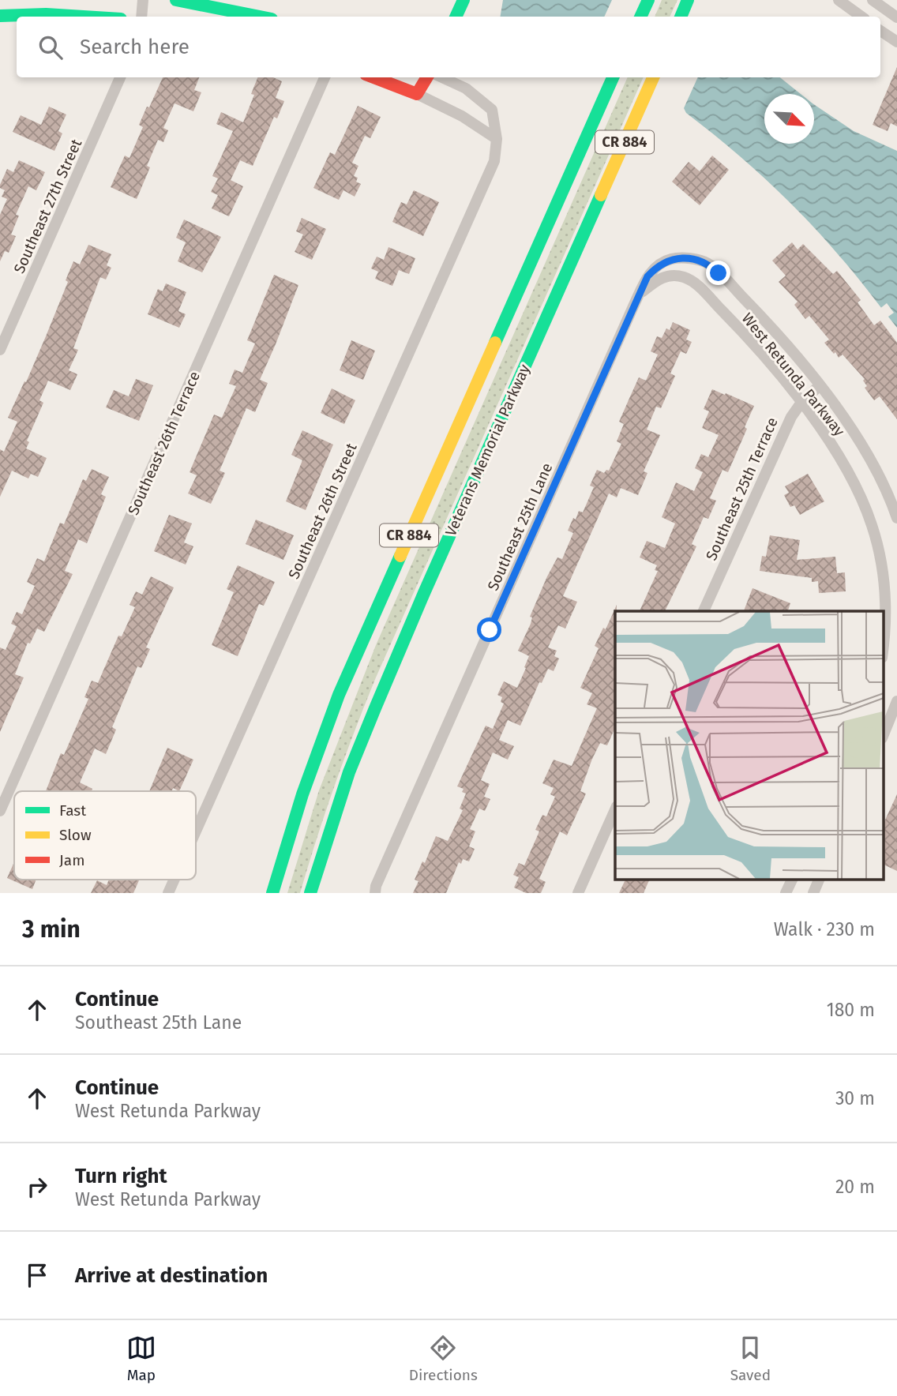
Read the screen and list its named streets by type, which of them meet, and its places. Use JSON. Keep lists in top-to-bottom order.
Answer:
{
  "streets": {
    "main road": ["CR 884", "Veterans Memorial Parkway"],
    "street": [
      "Southeast 27th Street",
      "West Retunda Parkway",
      "Southeast 26th Terrace",
      "Southeast 25th Terrace",
      "Southeast 26th Street",
      "Southeast 25th Lane"
    ]
  },
  "crossings": [
    ["West Retunda Parkway", "Southeast 25th Terrace"],
    ["West Retunda Parkway", "Southeast 25th Lane"]
  ],
  "legend": ["Fast", "Slow", "Jam"],
  "north": "bottom right",
  "page": {
    "search": "Search here",
    "heading": ["3 min", "Walk · 230 m"],
    "list": [
      ["Continue", "Southeast 25th Lane", "180 m"],
      ["Continue", "West Retunda Parkway", "30 m"],
      ["Turn right", "West Retunda Parkway", "20 m"],
      "Arrive at destination"
    ],
    "nav": ["Map", "Directions", "Saved"]
  }
}
